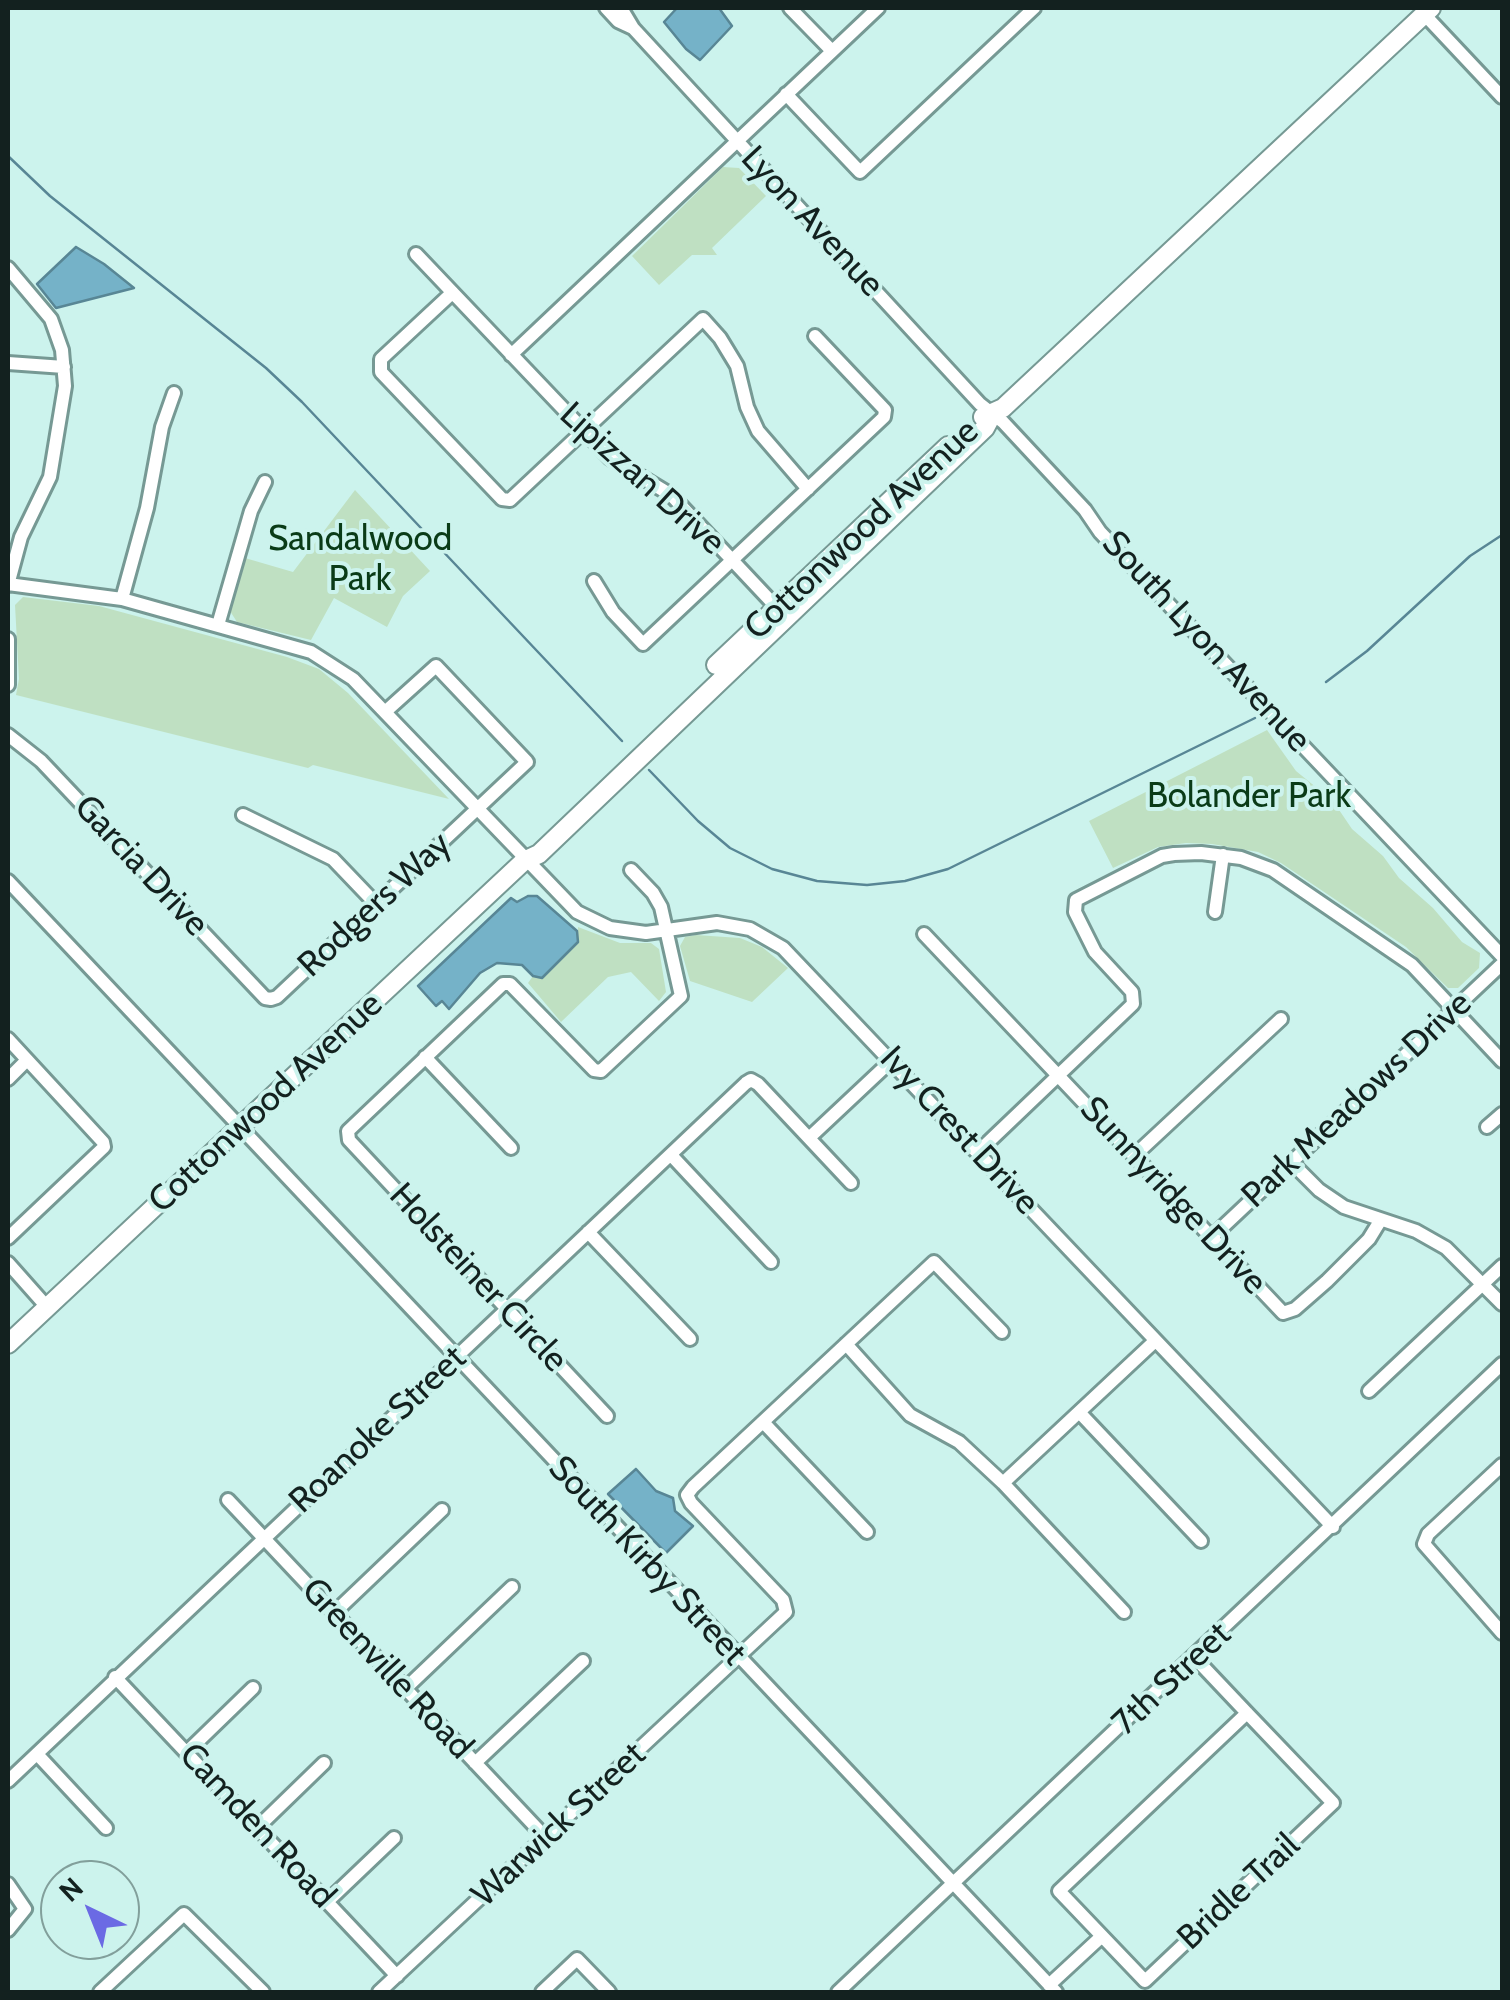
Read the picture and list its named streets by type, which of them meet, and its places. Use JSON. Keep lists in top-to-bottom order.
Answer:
{
  "streets": {
    "main road": ["Cottonwood Avenue"],
    "street": [
      "Lyon Avenue",
      "Lipizzan Drive",
      "South Lyon Avenue",
      "Garcia Drive",
      "Rodgers Way",
      "Park Meadows Drive",
      "Ivy Crest Drive",
      "Sunnyridge Drive",
      "Holsteiner Circle",
      "Roanoke Street",
      "South Kirby Street",
      "Greenville Road",
      "7th Street",
      "Warwick Street",
      "Camden Road",
      "Bridle Trail"
    ]
  },
  "crossings": [
    ["Lyon Avenue", "Cottonwood Avenue"],
    ["Lyon Avenue", "South Lyon Avenue"],
    ["Lipizzan Drive", "Cottonwood Avenue"],
    ["Cottonwood Avenue", "South Lyon Avenue"],
    ["Cottonwood Avenue", "Ivy Crest Drive"],
    ["Cottonwood Avenue", "South Kirby Street"],
    ["South Lyon Avenue", "Park Meadows Drive"],
    ["Garcia Drive", "Rodgers Way"],
    ["Rodgers Way", "Ivy Crest Drive"],
    ["Park Meadows Drive", "Sunnyridge Drive"],
    ["Ivy Crest Drive", "7th Street"],
    ["Holsteiner Circle", "Roanoke Street"],
    ["Roanoke Street", "South Kirby Street"],
    ["Roanoke Street", "Greenville Road"],
    ["Roanoke Street", "Camden Road"],
    ["South Kirby Street", "7th Street"],
    ["South Kirby Street", "Warwick Street"],
    ["Greenville Road", "Warwick Street"],
    ["Warwick Street", "Camden Road"]
  ],
  "parks": ["Sandalwood Park", "Bolander Park"],
  "north": "top left"
}
